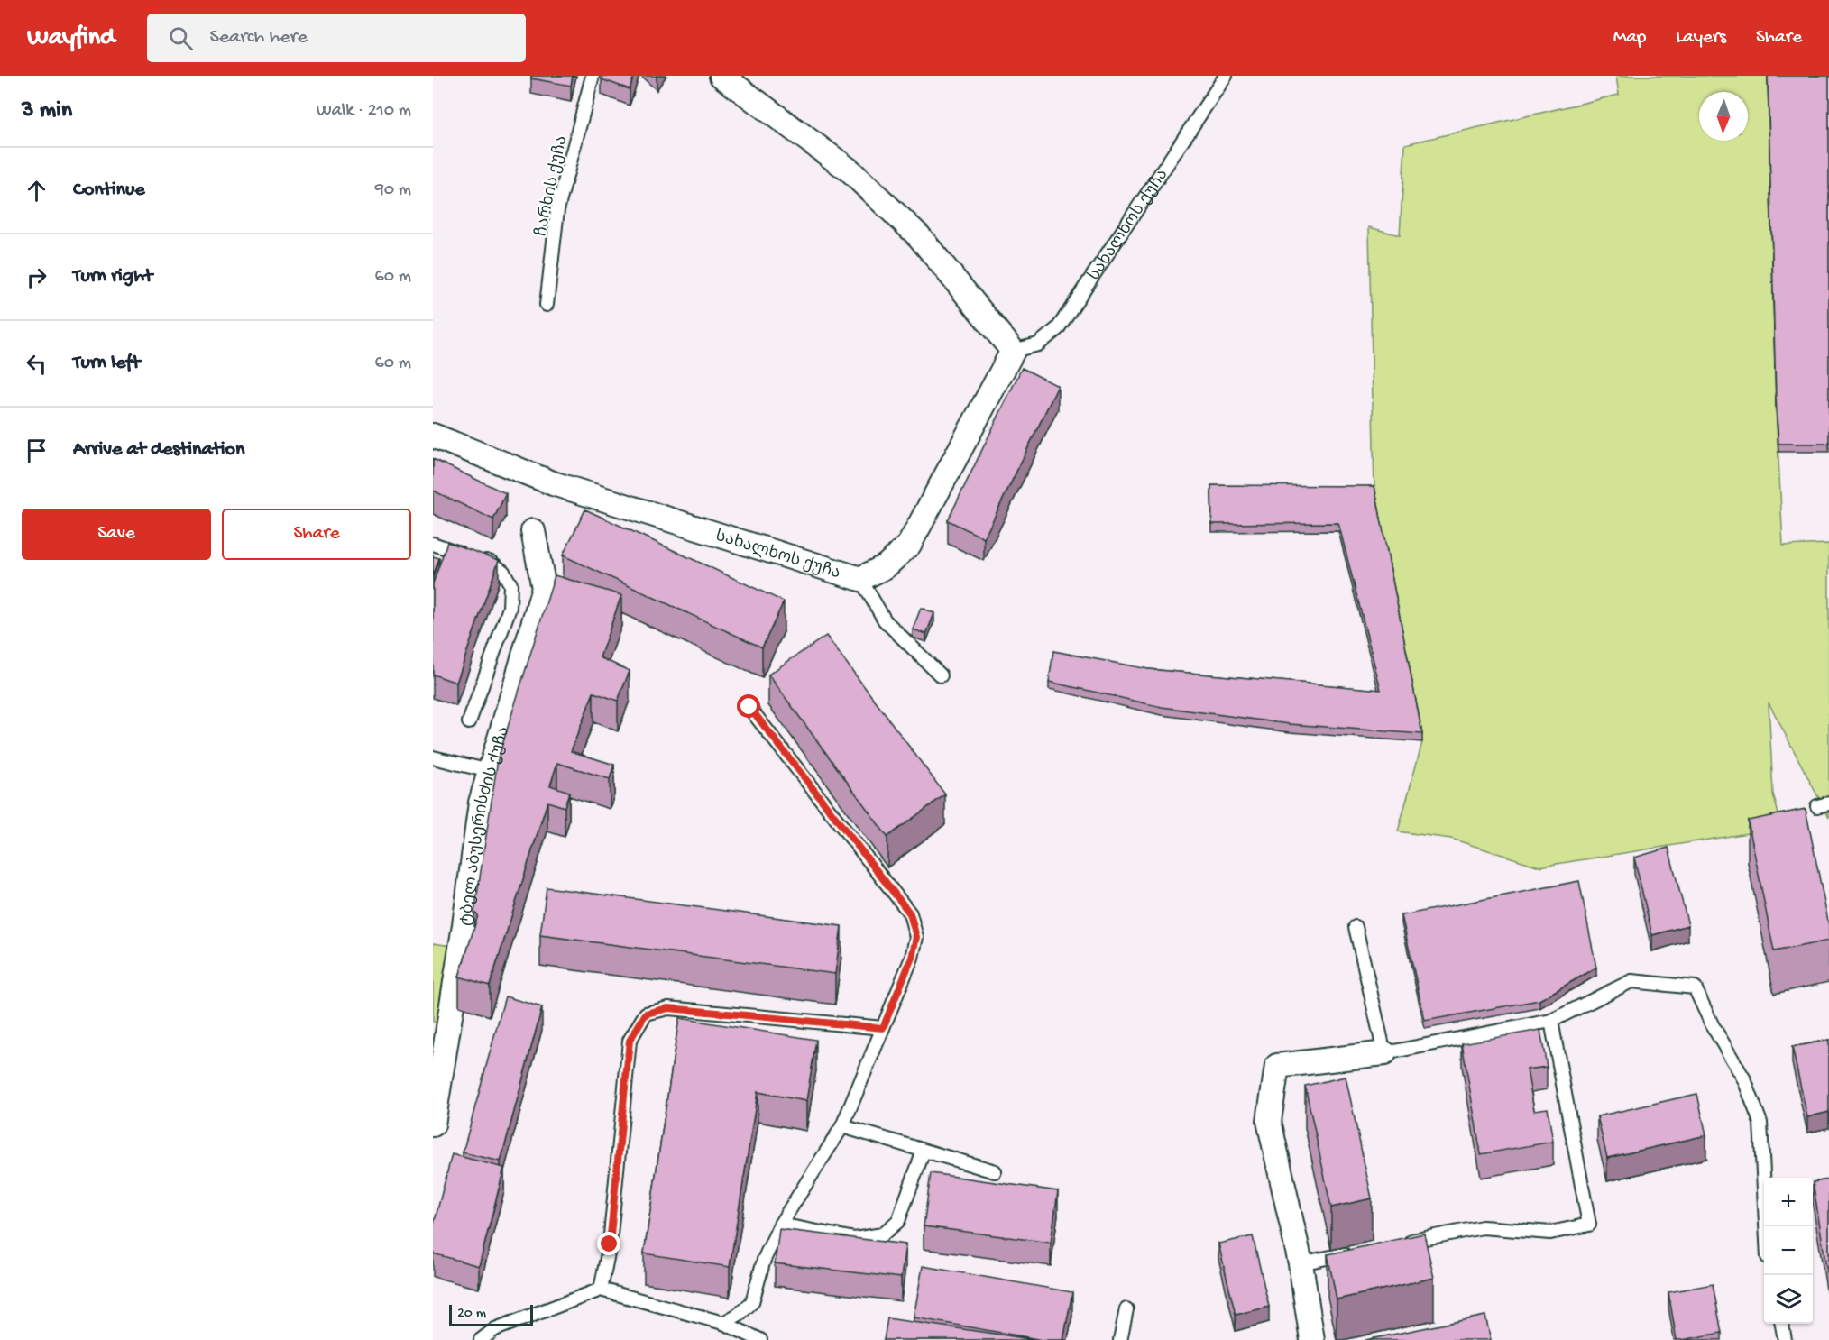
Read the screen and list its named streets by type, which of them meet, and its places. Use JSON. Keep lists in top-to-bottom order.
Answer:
{
  "streets": {
    "street": ["სახალხოს ქუჩა", "ტბელ აბუსერისძის ქუჩა"],
    "lane": ["ჩარხის ქუჩა"]
  },
  "scale_bar": "20 m",
  "north": "bottom",
  "page": {
    "header": "Wayfind",
    "search": "Search here",
    "nav": ["Map", "Layers", "Share"],
    "heading": ["3 min", "Walk · 210 m"],
    "list": [
      ["Continue", "90 m"],
      ["Turn right", "60 m"],
      ["Turn left", "60 m"],
      "Arrive at destination"
    ],
    "buttons": ["Save", "Share"],
    "map_buttons": ["+", "−"],
    "scale": "20 m"
  }
}
